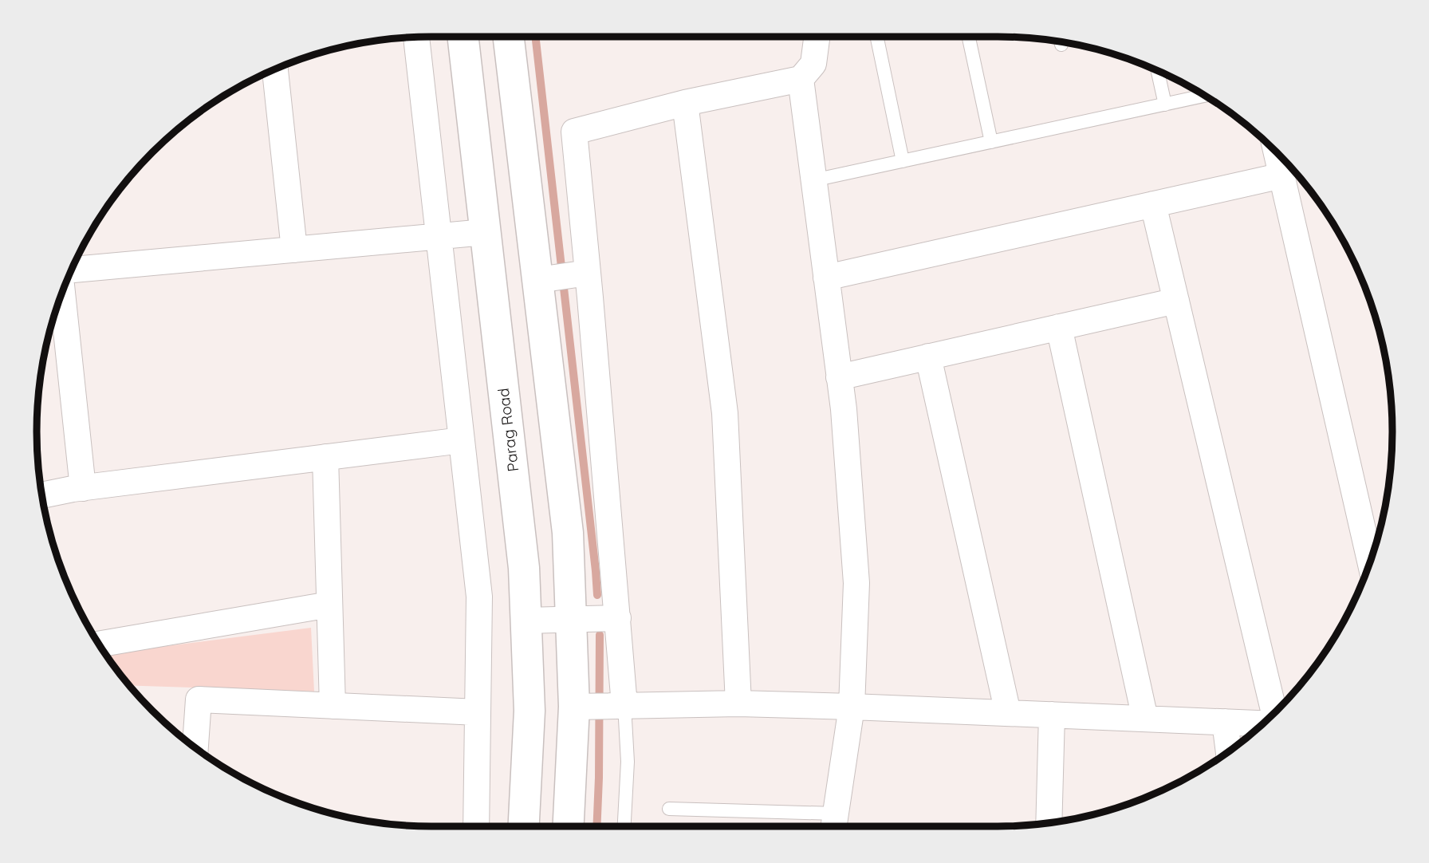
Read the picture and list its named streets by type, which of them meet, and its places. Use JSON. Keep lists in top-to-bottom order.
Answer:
{
  "streets": {
    "street": ["Parag Road"]
  }
}
